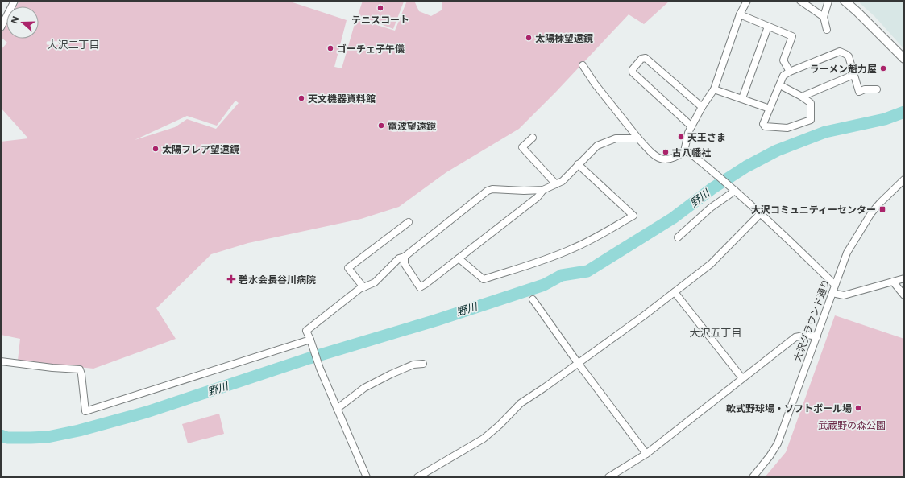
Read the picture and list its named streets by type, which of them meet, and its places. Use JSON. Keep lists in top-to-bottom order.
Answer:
{
  "streets": {
    "street": ["大沢グラウンド通り"]
  },
  "districts": ["大沢二丁目", "大沢五丁目"],
  "water": ["野川"],
  "parks": ["武蔵野の森公園"],
  "places": {
    "other": [
      "テニスコート",
      "太陽棟望遠鏡",
      "ゴーチェ子午儀",
      "ラーメン魁力屋",
      "天文機器資料館",
      "電波望遠鏡",
      "天王さま",
      "太陽フレア望遠鏡",
      "古八幡社",
      "軟式野球場・ソフトボール場"
    ],
    "transit": ["大沢コミュニティーセンター"],
    "health": ["碧水会長谷川病院"]
  },
  "north": "left"
}
